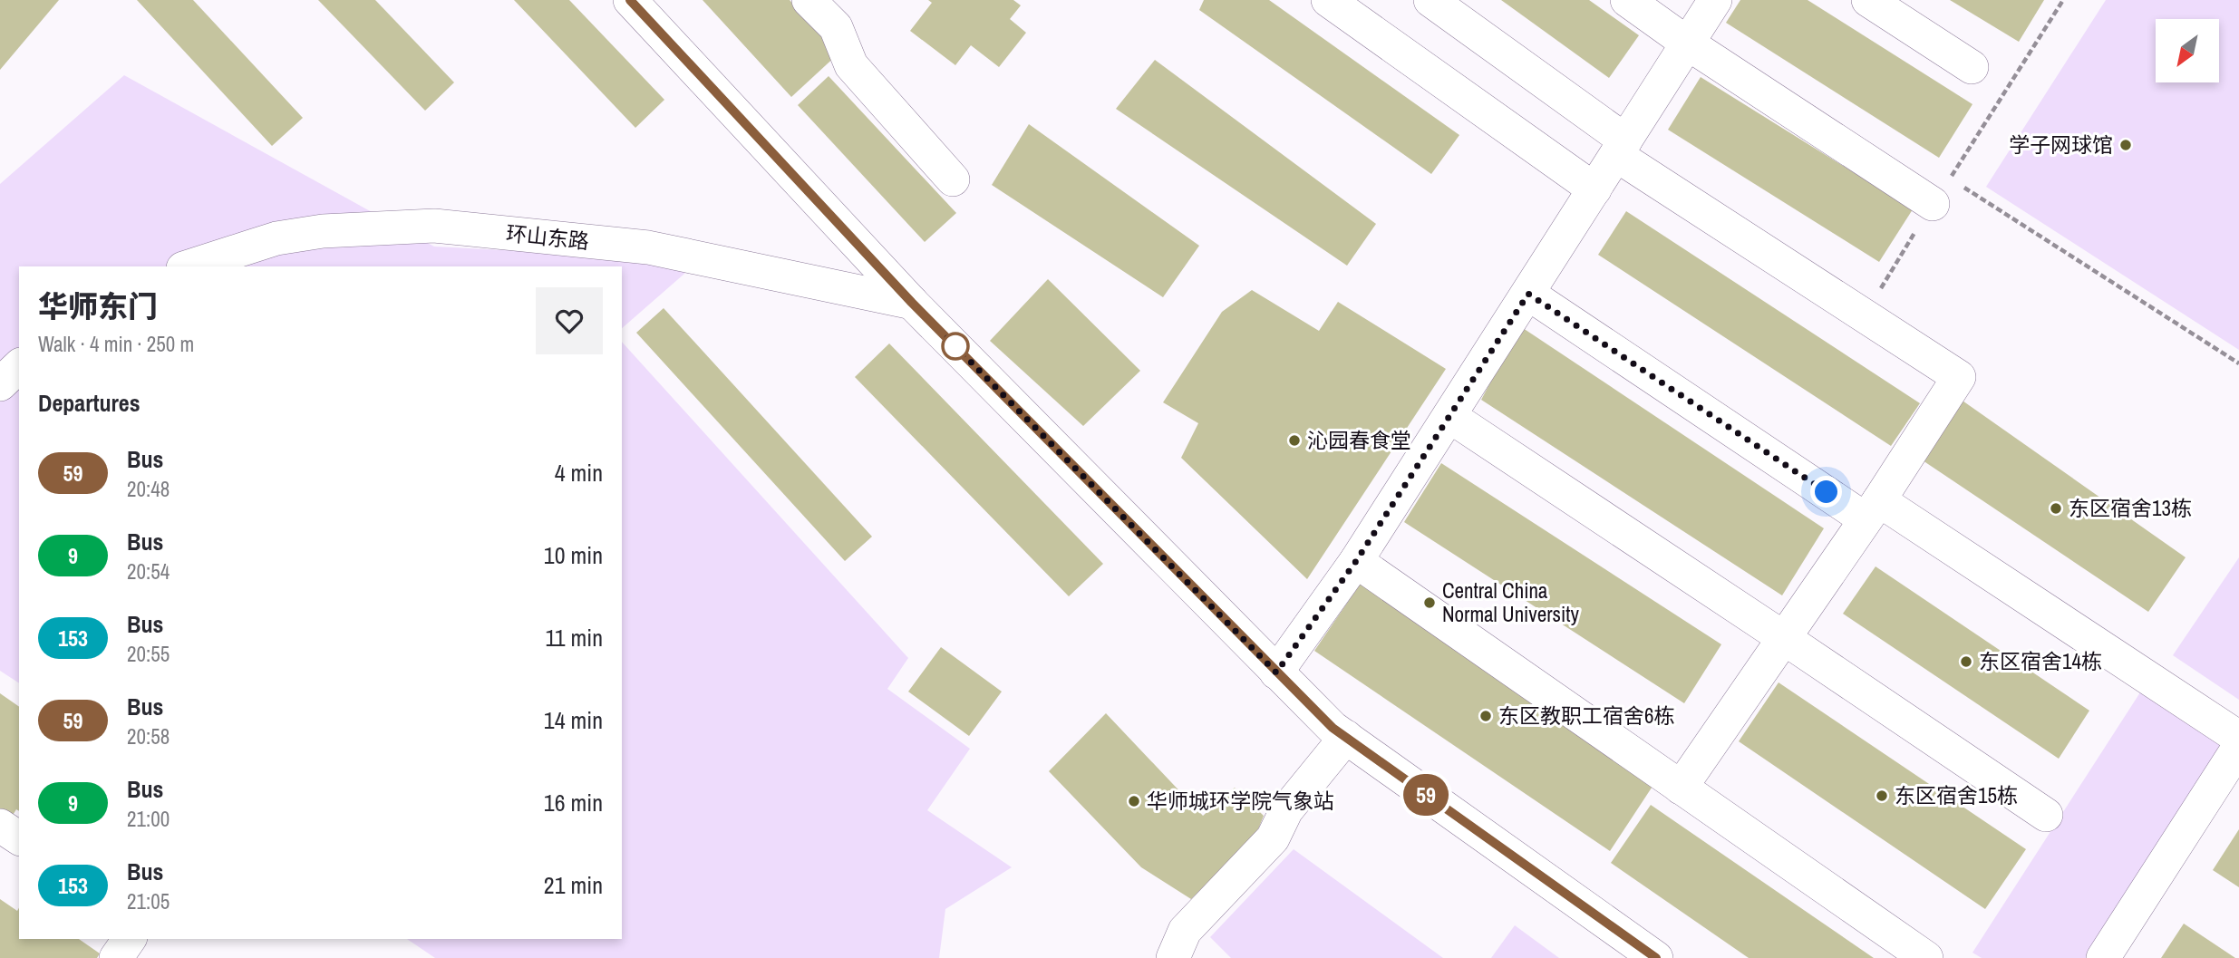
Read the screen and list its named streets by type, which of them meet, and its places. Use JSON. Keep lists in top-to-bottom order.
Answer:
{
  "streets": {
    "street": ["环山东路"]
  },
  "places": [
    "学子网球馆",
    "沁园春食堂",
    "东区宿舍13栋",
    "Central China Normal University",
    "东区宿舍14栋",
    "东区教职工宿舍6栋",
    "东区宿舍15栋",
    "华师城环学院气象站"
  ],
  "lines": ["bus line 59"],
  "north": "bottom left",
  "page": {
    "on_map": "59",
    "heading": [
      ["华师东门", "Walk · 4 min · 250 m"],
      "Departures"
    ],
    "list": [
      {
        "mark": "59",
        "name": "Bus",
        "note": "20:48",
        "value": "4 min"
      },
      {
        "mark": "9",
        "name": "Bus",
        "note": "20:54",
        "value": "10 min"
      },
      {
        "mark": "153",
        "name": "Bus",
        "note": "20:55",
        "value": "11 min"
      },
      {
        "mark": "59",
        "name": "Bus",
        "note": "20:58",
        "value": "14 min"
      },
      {
        "mark": "9",
        "name": "Bus",
        "note": "21:00",
        "value": "16 min"
      },
      {
        "mark": "153",
        "name": "Bus",
        "note": "21:05",
        "value": "21 min"
      }
    ]
  }
}
